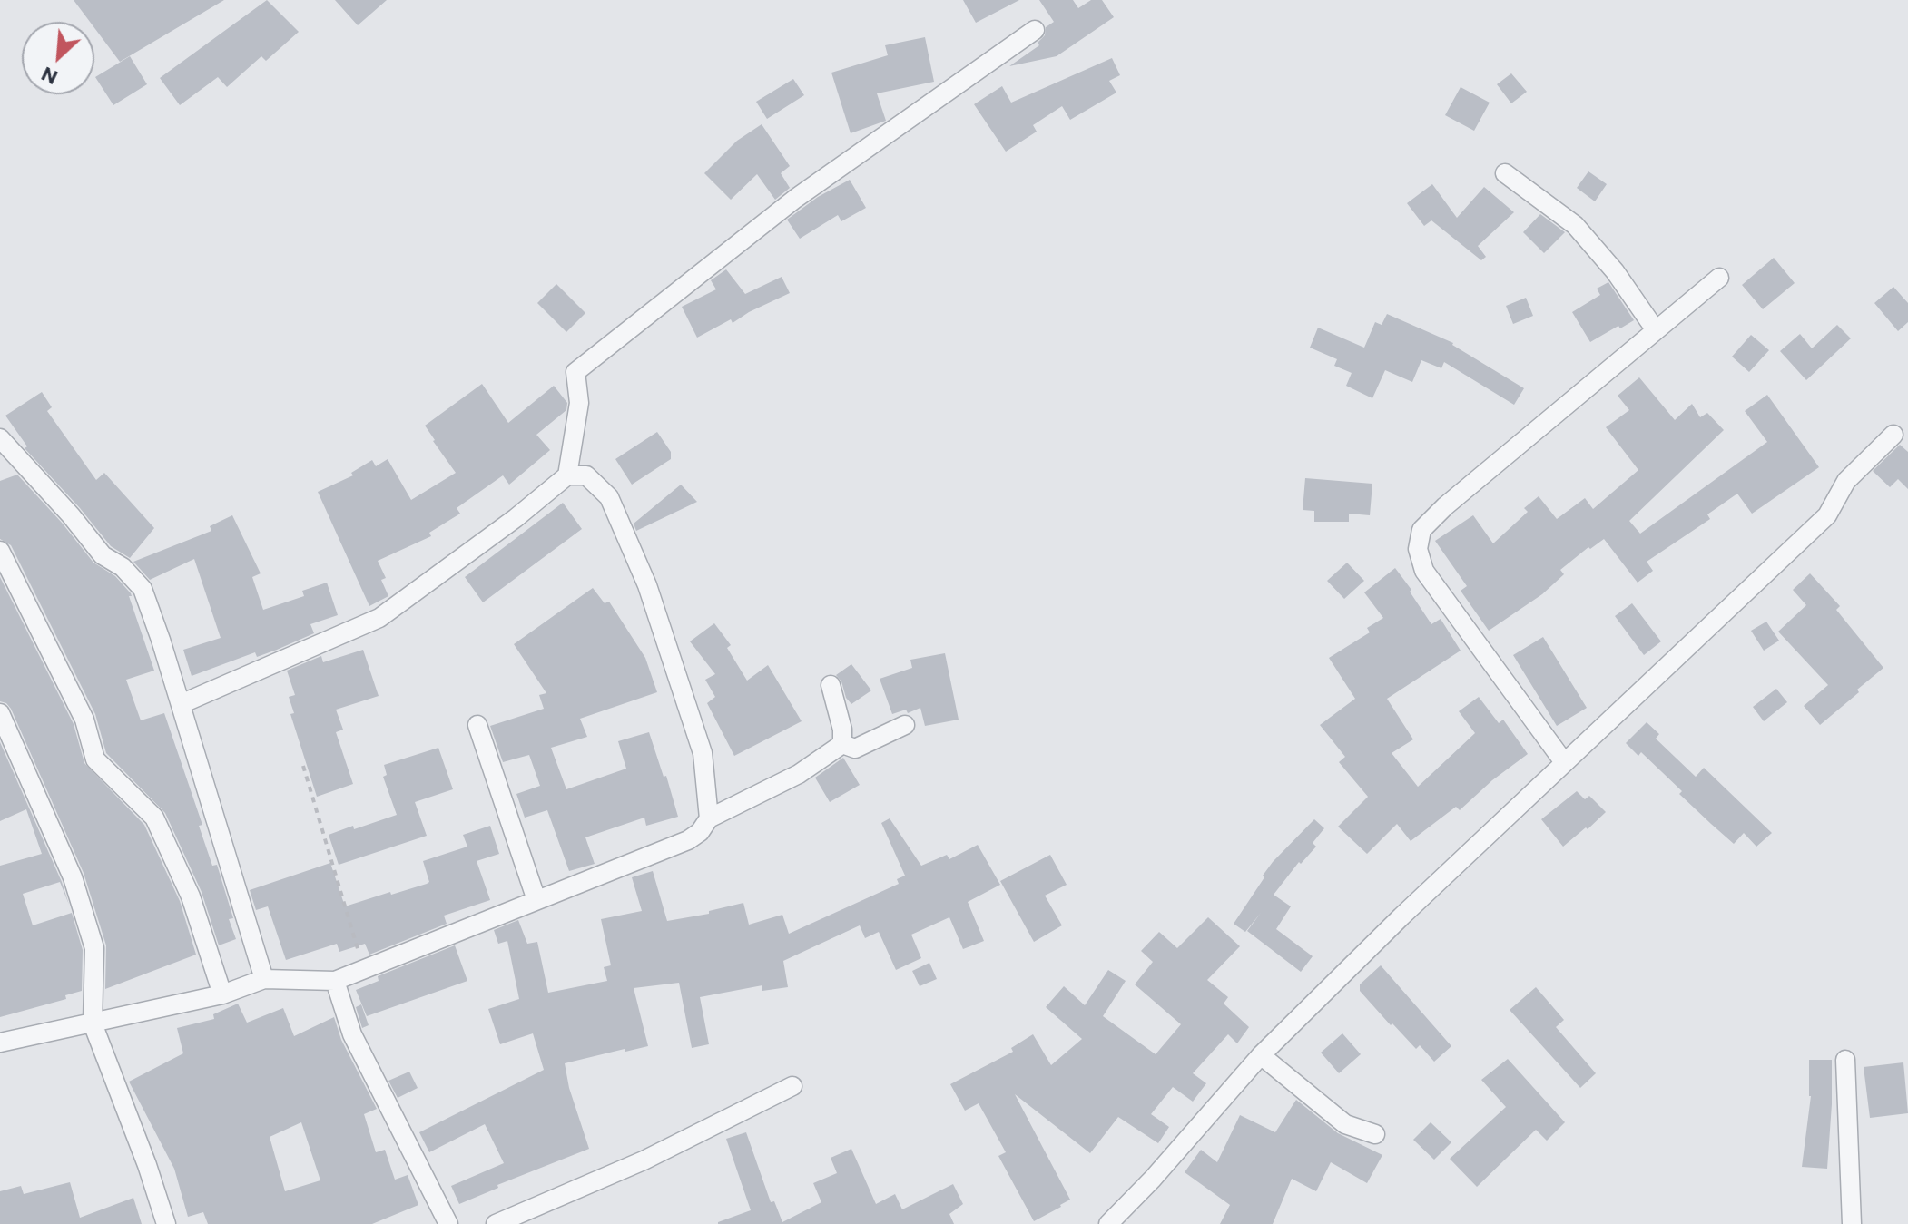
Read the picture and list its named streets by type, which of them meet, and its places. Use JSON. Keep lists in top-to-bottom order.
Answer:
{
  "north": "bottom left"
}
